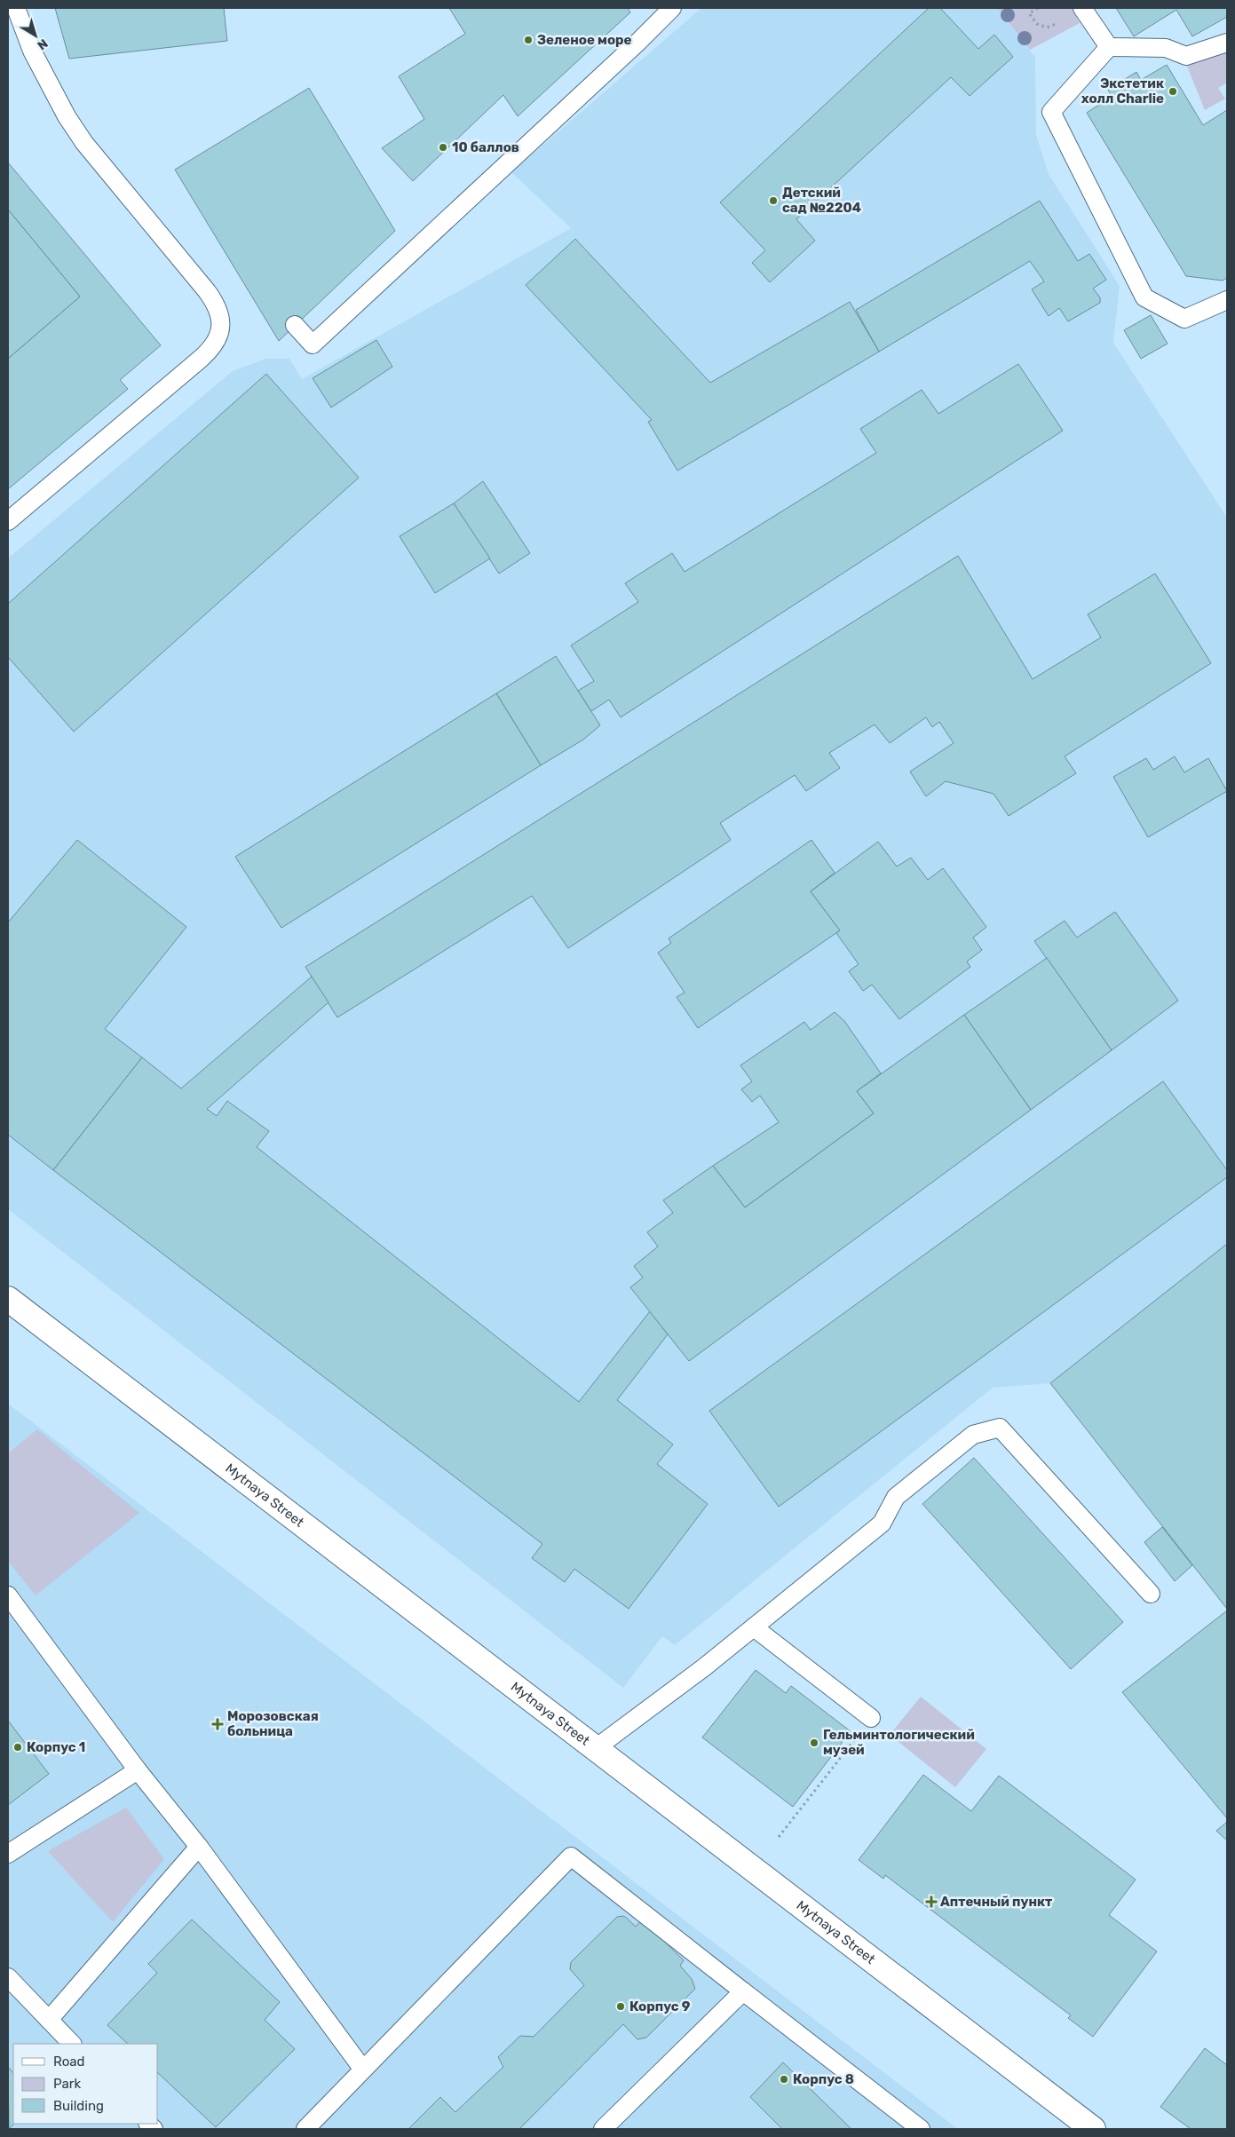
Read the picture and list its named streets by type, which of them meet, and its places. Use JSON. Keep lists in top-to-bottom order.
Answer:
{
  "streets": {
    "main road": ["Mytnaya Street"]
  },
  "places": {
    "other": [
      "Зеленое море",
      "Экстетик холл Charlie",
      "10 баллов",
      "Детский сад №2204",
      "Гельминтологический музей",
      "Корпус 1",
      "Корпус 9",
      "Корпус 8"
    ],
    "health": ["Морозовская больница", "Аптечный пункт"]
  },
  "legend": ["Road", "Park", "Building"],
  "north": "bottom right"
}
